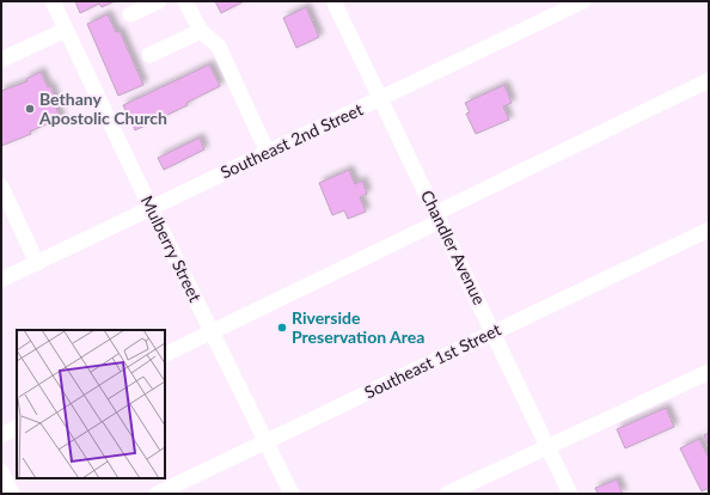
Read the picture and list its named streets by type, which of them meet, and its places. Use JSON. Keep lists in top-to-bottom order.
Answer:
{
  "streets": {
    "street": [
      "Southeast 2nd Street",
      "Chandler Avenue",
      "Mulberry Street",
      "Southeast 1st Street"
    ]
  },
  "crossings": [
    ["Southeast 2nd Street", "Chandler Avenue"],
    ["Southeast 2nd Street", "Mulberry Street"],
    ["Chandler Avenue", "Southeast 1st Street"],
    ["Mulberry Street", "Southeast 1st Street"]
  ],
  "places": ["Bethany Apostolic Church", "Riverside Preservation Area"]
}
